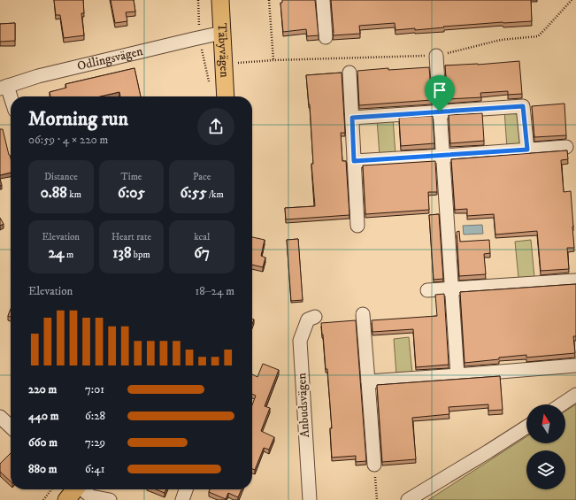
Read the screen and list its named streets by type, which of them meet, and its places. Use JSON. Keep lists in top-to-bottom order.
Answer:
{
  "streets": {
    "main road": ["Täbyvägen"],
    "street": ["Odlingsvägen", "Anbudsvägen"]
  },
  "crossings": [
    ["Täbyvägen", "Odlingsvägen"]
  ],
  "north": "top",
  "page": {
    "heading": ["Morning run", "06:59 · 4 × 220 m"],
    "stats": [
      ["Distance", "0.88 km"],
      ["Time", "6:05"],
      ["Pace", "6:55 /km"],
      ["Elevation", "24 m"],
      ["Heart rate", "138 bpm"],
      ["kcal", "67"]
    ],
    "chart": ["Elevation", "18–24 m"],
    "list": [
      {
        "name": "220 m",
        "note": "7:01"
      },
      {
        "name": "440 m",
        "note": "6:28"
      },
      {
        "name": "660 m",
        "note": "7:29"
      },
      {
        "name": "880 m",
        "note": "6:41"
      }
    ]
  }
}
